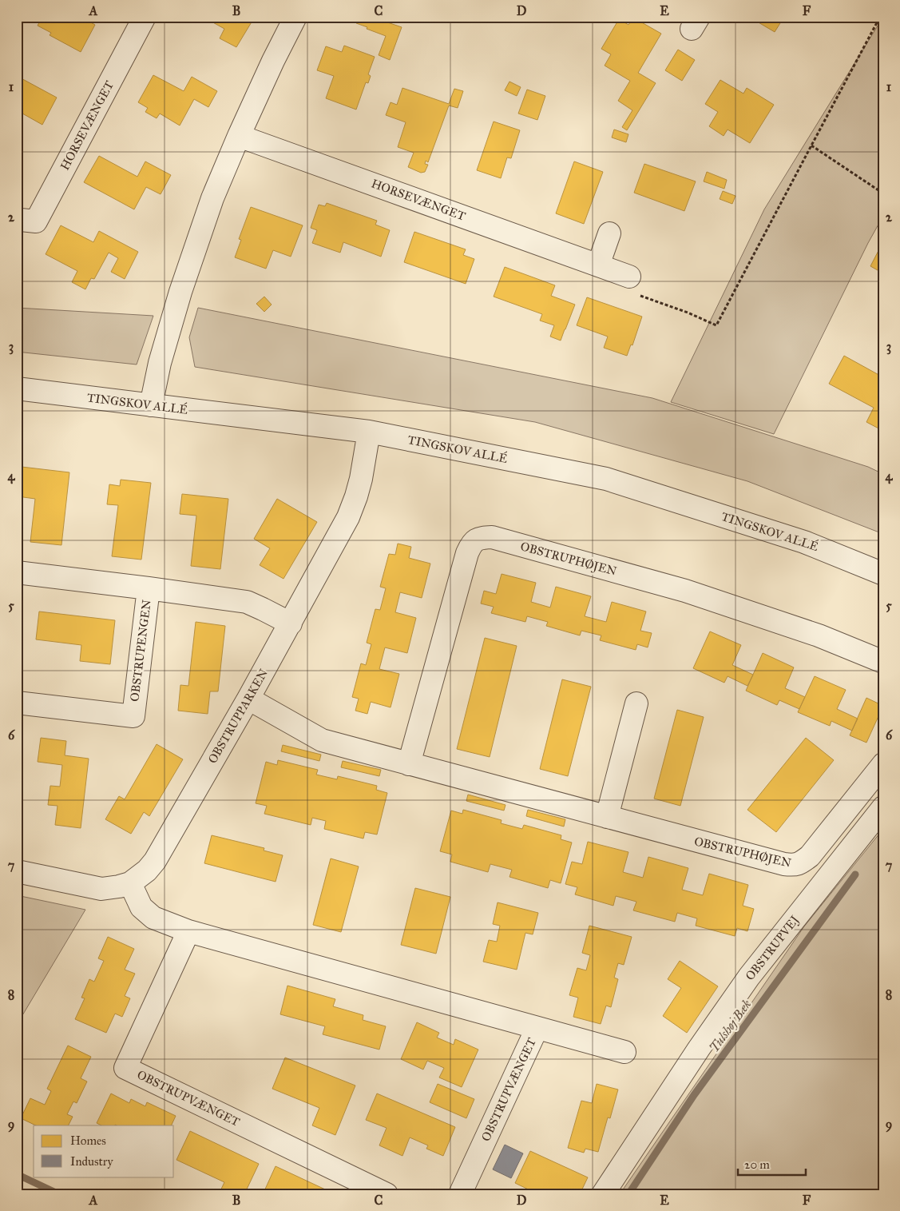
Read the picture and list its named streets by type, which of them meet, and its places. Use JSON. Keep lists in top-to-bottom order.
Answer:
{
  "streets": {
    "street": [
      "HORSEVÆNGET",
      "TINGSKOV ALLÉ",
      "OBSTRUPHØJEN",
      "OBSTRUPENGEN",
      "OBSTRUPPARKEN",
      "OBSTRUPVEJ",
      "OBSTRUPVÆNGET"
    ]
  },
  "crossings": [
    ["TINGSKOV ALLÉ", "OBSTRUPPARKEN"],
    ["OBSTRUPHØJEN", "OBSTRUPPARKEN"],
    ["OBSTRUPENGEN", "OBSTRUPPARKEN"],
    ["OBSTRUPPARKEN", "OBSTRUPVÆNGET"]
  ],
  "water": ["Tulshøj Bæk"],
  "legend": ["Homes", "Industry"],
  "scale_bar": "20 m",
  "grid": {
    "columns": [
      "A",
      "B",
      "C",
      "D",
      "E",
      "F"
    ],
    "rows": [
      "1",
      "2",
      "3",
      "4",
      "5",
      "6",
      "7",
      "8",
      "9"
    ]
  }
}
